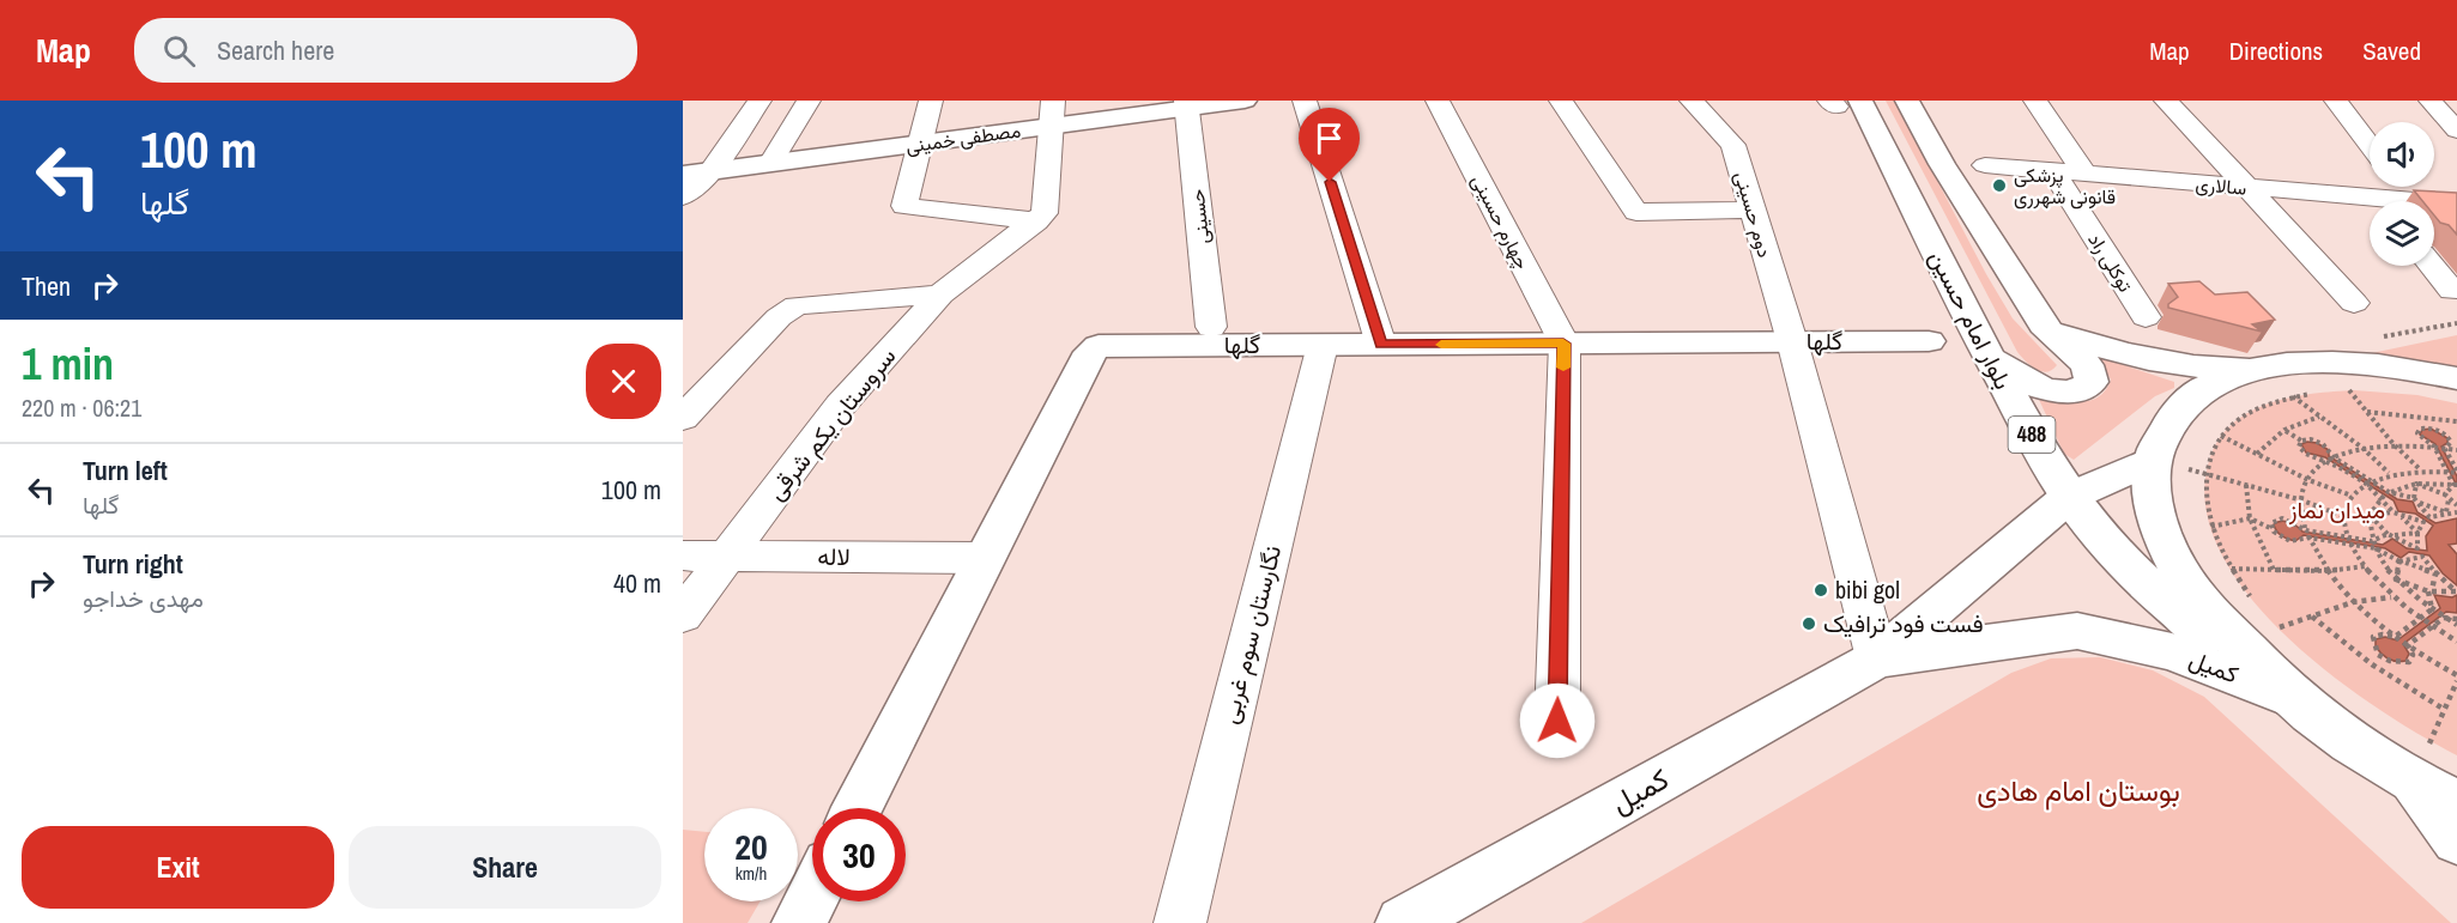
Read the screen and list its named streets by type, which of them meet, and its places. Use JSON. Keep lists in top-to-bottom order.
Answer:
{
  "streets": {
    "main road": [
      "مصطفی خمینی",
      "بلوار امام حسین",
      "گلها",
      "488",
      "کمیل"
    ],
    "street": [
      "سالاری",
      "دوم حسینی",
      "حسینی",
      "چهارم حسینی",
      "توکلی راد",
      "سروستان یکم شرقی",
      "لاله",
      "نگارستان سوم غربی"
    ]
  },
  "crossings": [
    ["مصطفی خمینی", "حسینی"],
    ["سالاری", "توکلی راد"],
    ["دوم حسینی", "گلها"],
    ["دوم حسینی", "کمیل"],
    ["چهارم حسینی", "گلها"],
    ["بلوار امام حسین", "کمیل"],
    ["گلها", "لاله"],
    ["گلها", "نگارستان سوم غربی"],
    ["سروستان یکم شرقی", "لاله"]
  ],
  "parks": ["میدان نماز", "بوستان امام هادی"],
  "places": ["پزشکی قانونی شهرری", "bibi gol", "فست فود ترافیک"],
  "page": {
    "header": "Map",
    "search": "Search here",
    "nav": ["Map", "Directions", "Saved"],
    "turn": ["100 m", "گلها"],
    "then": "Then",
    "heading": ["1 min", "220 m · 06:21"],
    "list": [
      {
        "name": "Turn left",
        "note": "گلها",
        "value": "100 m"
      },
      {
        "name": "Turn right",
        "note": "مهدی خداجو",
        "value": "40 m"
      }
    ],
    "speed": "20 km/h",
    "limit": "30",
    "buttons": ["Exit", "Share"]
  }
}
